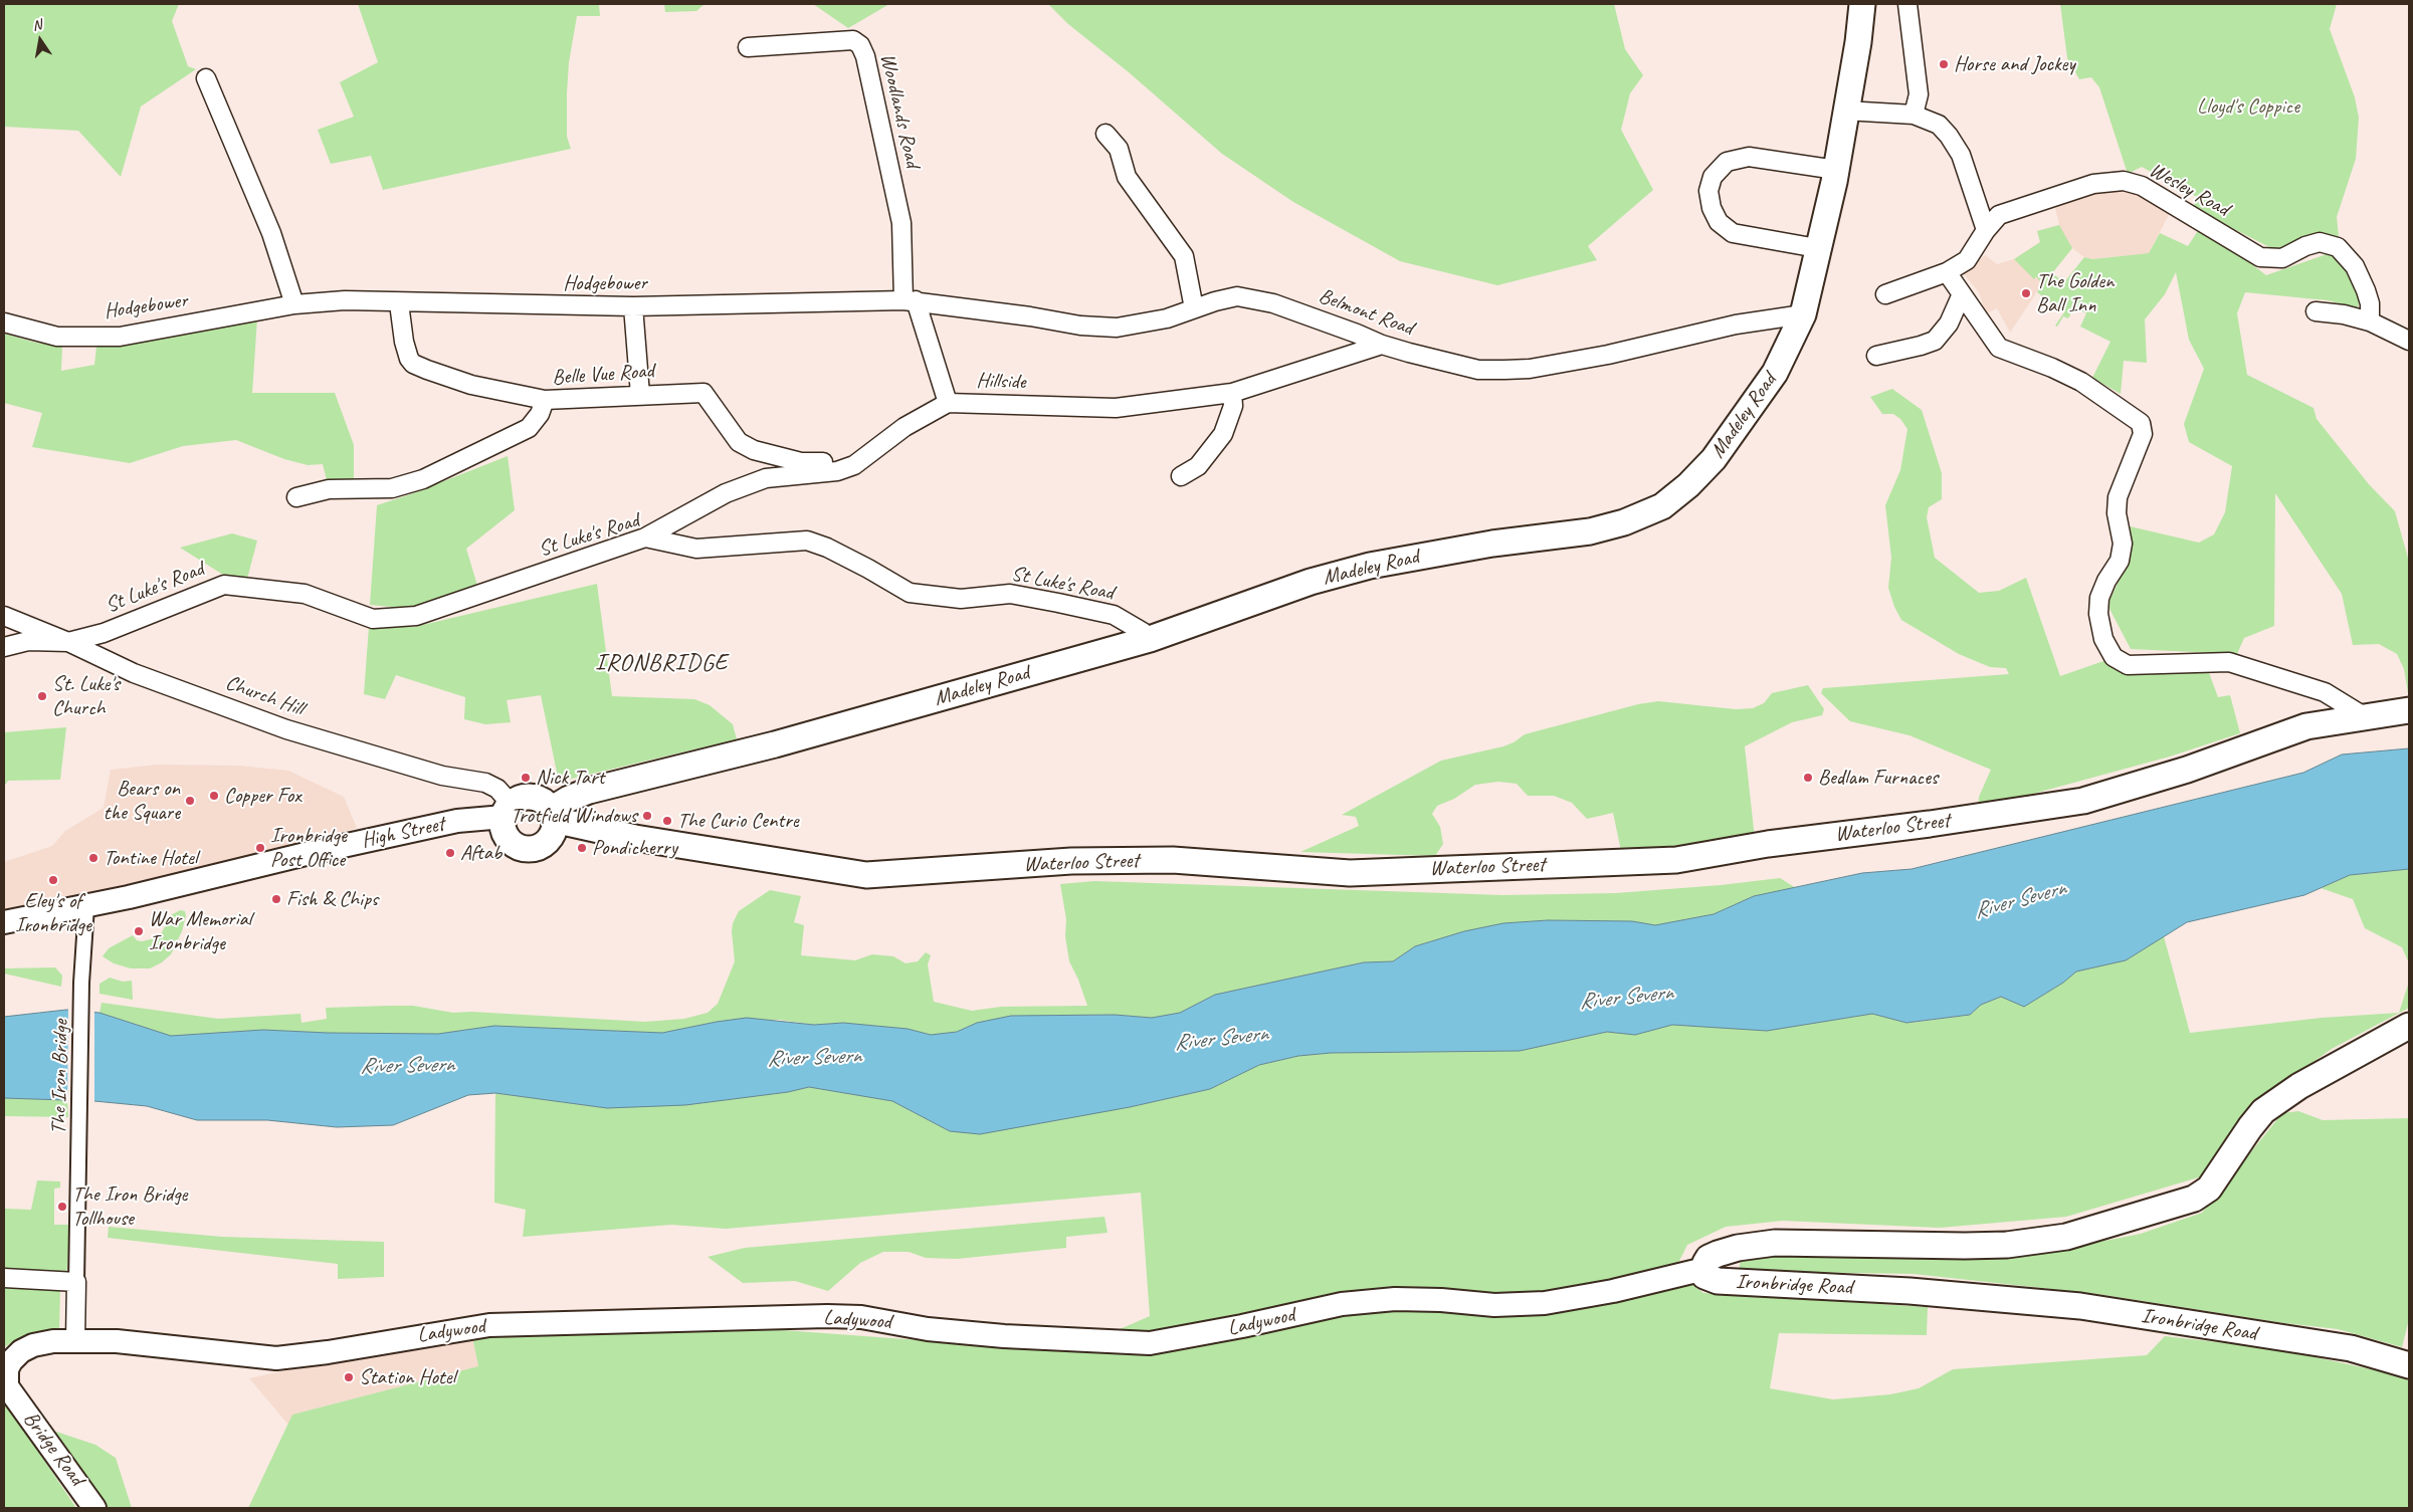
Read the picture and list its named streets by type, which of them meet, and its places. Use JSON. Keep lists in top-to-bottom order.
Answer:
{
  "streets": {
    "main road": ["Madeley Road", "Waterloo Street", "Ironbridge Road"],
    "street": [
      "Woodlands Road",
      "Wesley Road",
      "Hodgebower",
      "Belmont Road",
      "Belle Vue Road",
      "Hillside",
      "St Luke's Road",
      "Church Hill",
      "High Street",
      "The Iron Bridge",
      "Ladywood",
      "Bridge Road"
    ]
  },
  "crossings": [
    ["Woodlands Road", "Hodgebower"],
    ["Woodlands Road", "Belmont Road"],
    ["Woodlands Road", "Hillside"],
    ["Hodgebower", "Belmont Road"],
    ["Belmont Road", "Hillside"],
    ["Belmont Road", "Madeley Road"],
    ["Belle Vue Road", "Hillside"],
    ["Hillside", "St Luke's Road"],
    ["Madeley Road", "St Luke's Road"],
    ["Madeley Road", "Church Hill"],
    ["Madeley Road", "Waterloo Street"],
    ["Madeley Road", "High Street"],
    ["St Luke's Road", "Church Hill"],
    ["Church Hill", "Waterloo Street"],
    ["Church Hill", "High Street"],
    ["Waterloo Street", "High Street"],
    ["High Street", "The Iron Bridge"],
    ["Ironbridge Road", "Ladywood"],
    ["Ladywood", "Bridge Road"]
  ],
  "districts": ["IRONBRIDGE"],
  "water": ["River Severn"],
  "parks": ["Lloyd's Coppice"],
  "places": [
    "Horse and Jockey",
    "The Golden Ball Inn",
    "St. Luke's Church",
    "Nick Tart",
    "Bedlam Furnaces",
    "Copper Fox",
    "Bears on the Square",
    "Trotfield Windows",
    "The Curio Centre",
    "Ironbridge Post Office",
    "Pondicherry",
    "Aftab",
    "Tontine Hotel",
    "Eley's of Ironbridge",
    "Fish & Chips",
    "War Memorial Ironbridge",
    "The Iron Bridge Tollhouse",
    "Station Hotel"
  ],
  "north": "top"
}
